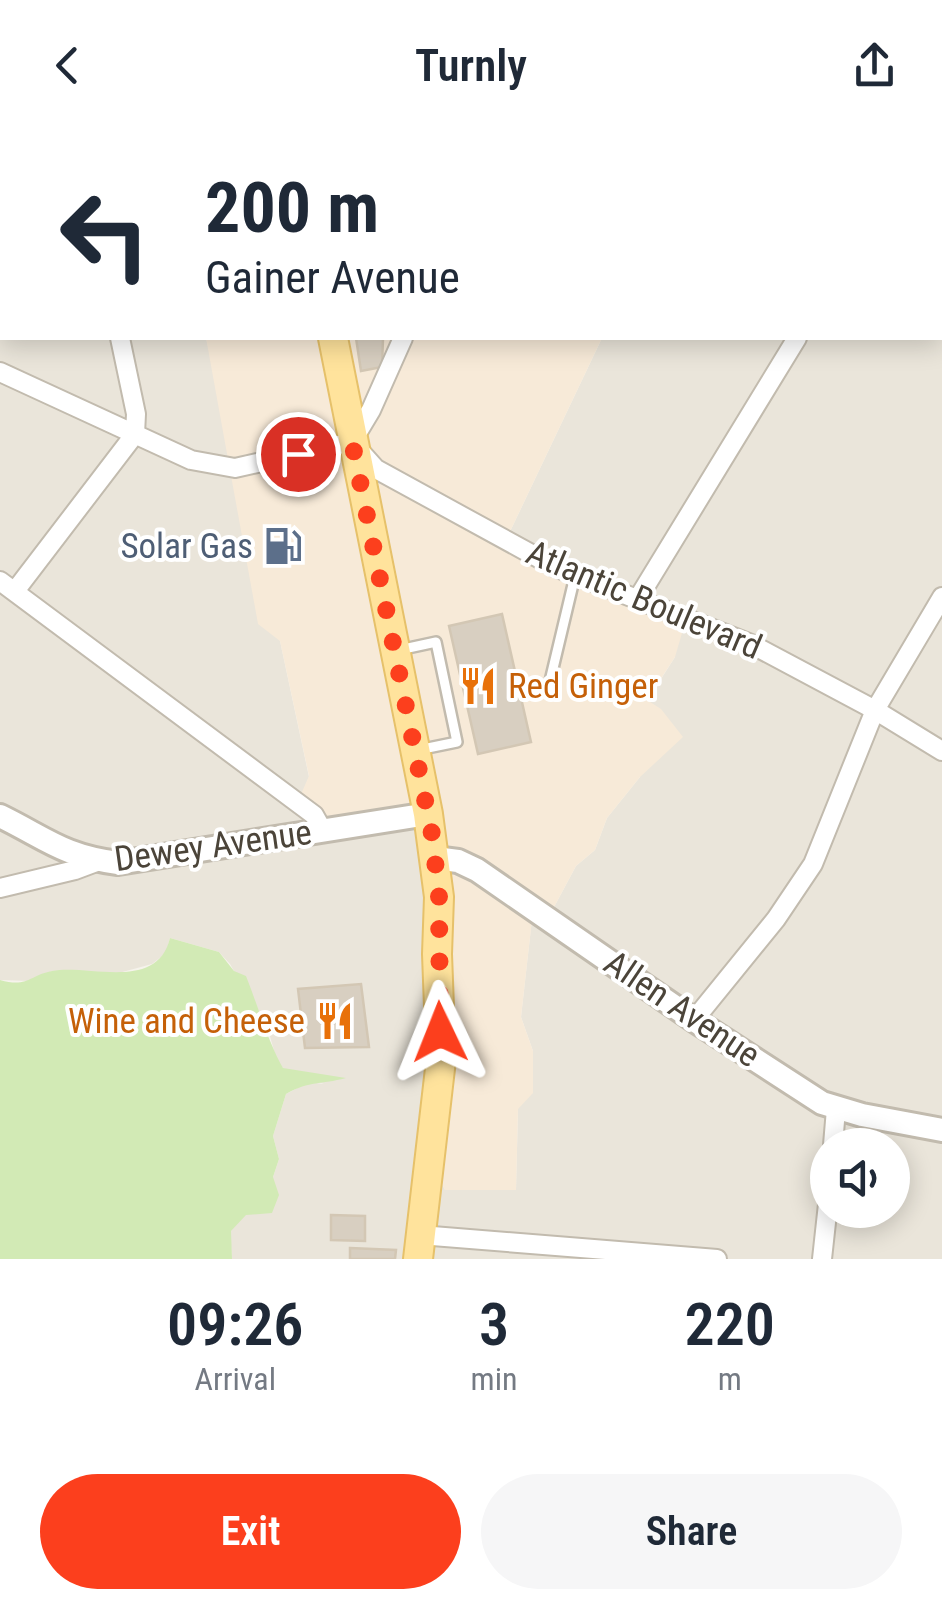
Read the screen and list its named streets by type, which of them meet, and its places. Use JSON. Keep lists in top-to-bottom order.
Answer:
{
  "streets": {
    "street": ["Atlantic Boulevard", "Dewey Avenue", "Allen Avenue"]
  },
  "places": {
    "fuel station": ["Solar Gas"],
    "restaurant": ["Red Ginger", "Wine and Cheese"]
  },
  "page": {
    "header": "Turnly",
    "turn": ["200 m", "Gainer Avenue"],
    "eta": [
      "09:26",
      "Arrival",
      "3",
      "min",
      "220",
      "m"
    ],
    "buttons": ["Exit", "Share"]
  }
}
